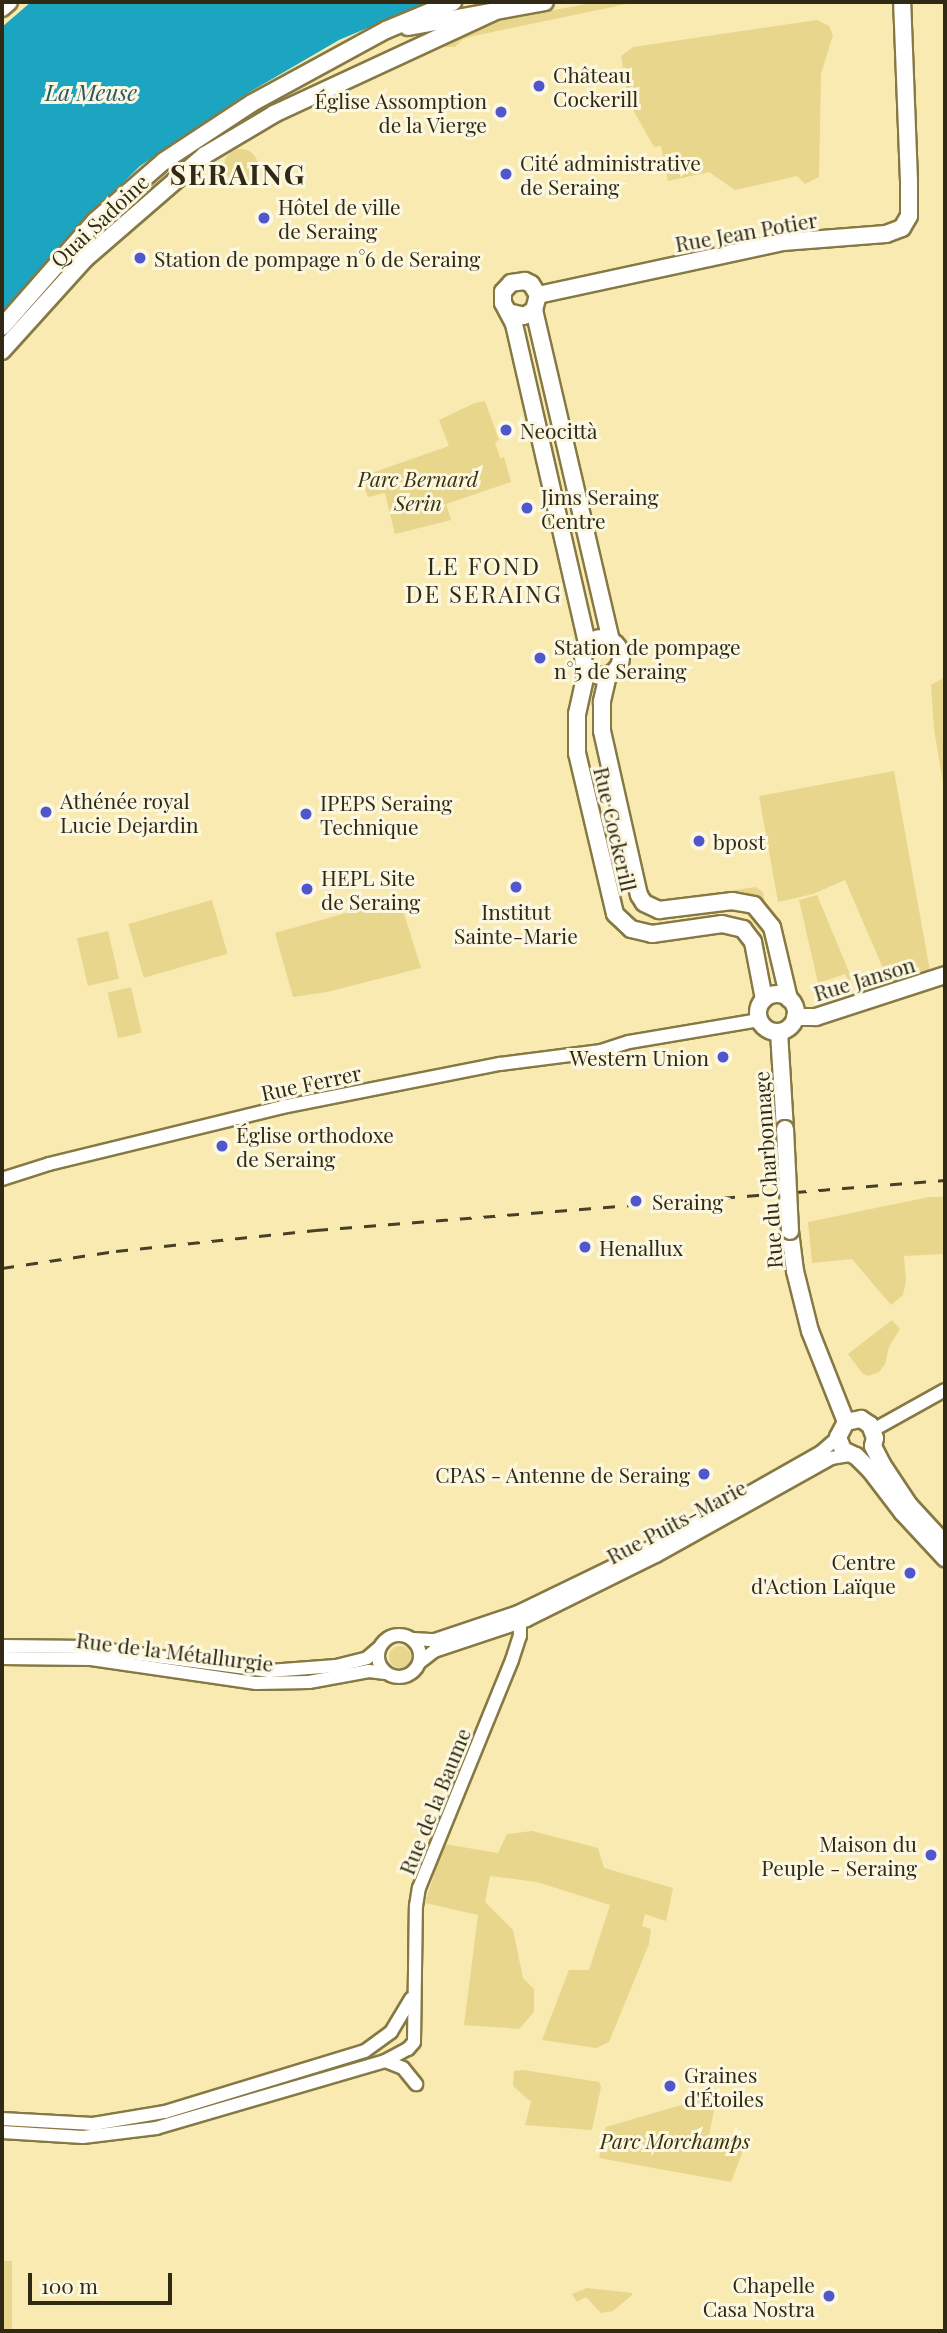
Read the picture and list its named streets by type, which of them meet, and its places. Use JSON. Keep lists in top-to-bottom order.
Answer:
{
  "streets": {
    "main road": [
      "Quai Sadoine",
      "Rue Jean Potier",
      "Rue Cockerill",
      "Rue Janson",
      "Rue du Charbonnage"
    ],
    "street": [
      "Rue Ferrer",
      "Rue Puits-Marie",
      "Rue de la Métallurgie",
      "Rue de la Baume"
    ]
  },
  "crossings": [
    ["Rue Cockerill", "Rue Janson"],
    ["Rue Cockerill", "Rue Ferrer"],
    ["Rue Cockerill", "Rue du Charbonnage"],
    ["Rue Janson", "Rue Ferrer"],
    ["Rue Janson", "Rue du Charbonnage"],
    ["Rue Ferrer", "Rue du Charbonnage"],
    ["Rue du Charbonnage", "Rue Puits-Marie"],
    ["Rue Puits-Marie", "Rue de la Métallurgie"],
    ["Rue Puits-Marie", "Rue de la Baume"],
    ["Rue de la Métallurgie", "Rue de la Baume"]
  ],
  "districts": ["SERAING", "LE FOND DE SERAING"],
  "water": ["La Meuse"],
  "parks": ["Parc Bernard Serin", "Parc Morchamps"],
  "places": [
    "Château Cockerill",
    "Église Assomption de la Vierge",
    "Cité administrative de Seraing",
    "Hôtel de ville de Seraing",
    "Station de pompage n°6 de Seraing",
    "Neocittà",
    "Jims Seraing Centre",
    "Station de pompage n°5 de Seraing",
    "Athénée royal Lucie Dejardin",
    "IPEPS Seraing Technique",
    "bpost",
    "Institut Sainte-Marie",
    "HEPL Site de Seraing",
    "Western Union",
    "Église orthodoxe de Seraing",
    "Seraing",
    "Henallux",
    "CPAS - Antenne de Seraing",
    "Centre d'Action Laïque",
    "Maison du Peuple - Seraing",
    "Graines d'Étoiles",
    "Chapelle Casa Nostra"
  ],
  "scale_bar": "100 m"
}
